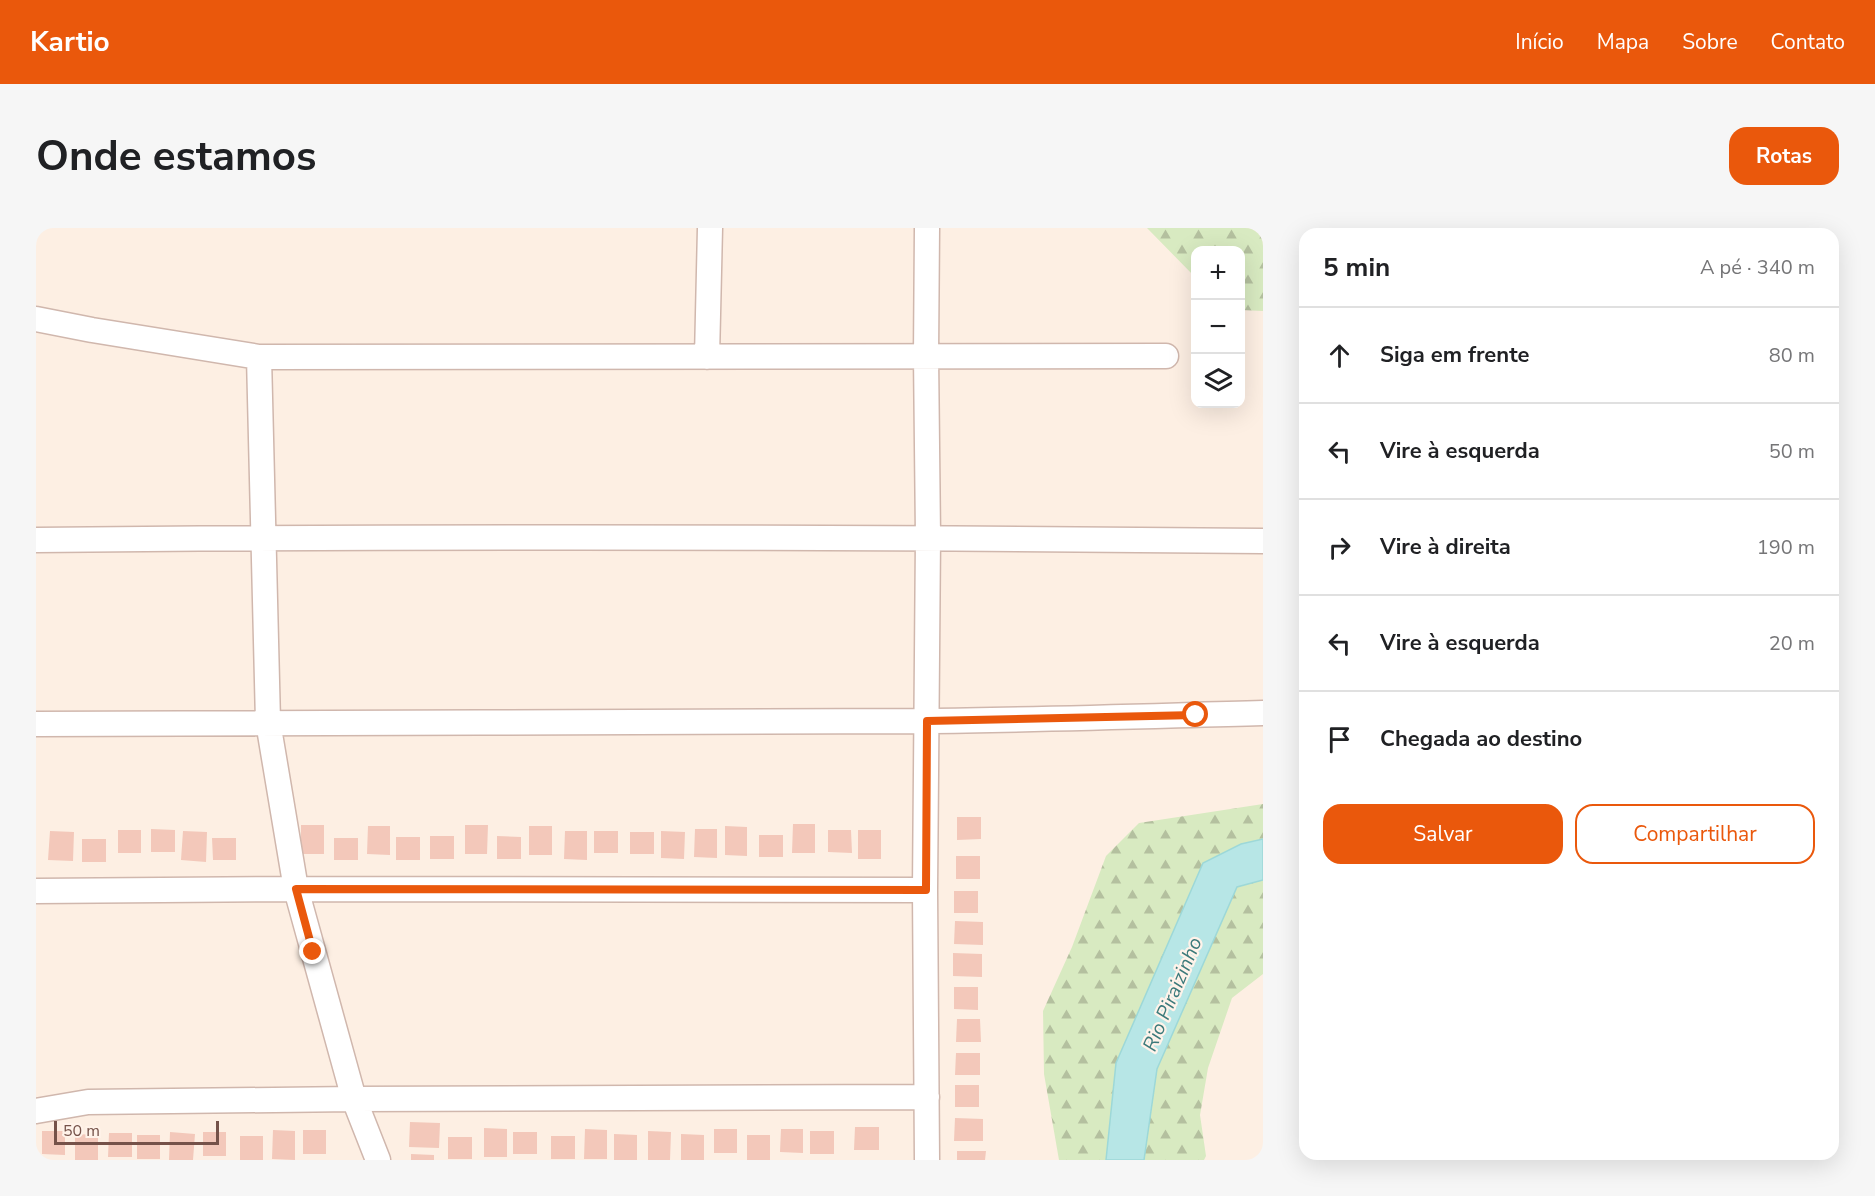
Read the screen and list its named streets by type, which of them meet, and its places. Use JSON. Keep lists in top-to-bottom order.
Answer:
{
  "water": ["Rio Piraizinho"],
  "scale_bar": "50 m",
  "page": {
    "header": "Kartio",
    "nav": [
      "Início",
      "Mapa",
      "Sobre",
      "Contato"
    ],
    "buttons": [
      "Rotas",
      ["Salvar", "Compartilhar"]
    ],
    "title": "Onde estamos",
    "heading": ["5 min", "A pé · 340 m"],
    "map_buttons": ["+", "−"],
    "list": [
      ["Siga em frente", "80 m"],
      ["Vire à esquerda", "50 m"],
      ["Vire à direita", "190 m"],
      ["Vire à esquerda", "20 m"],
      "Chegada ao destino"
    ],
    "scale": "50 m"
  }
}
